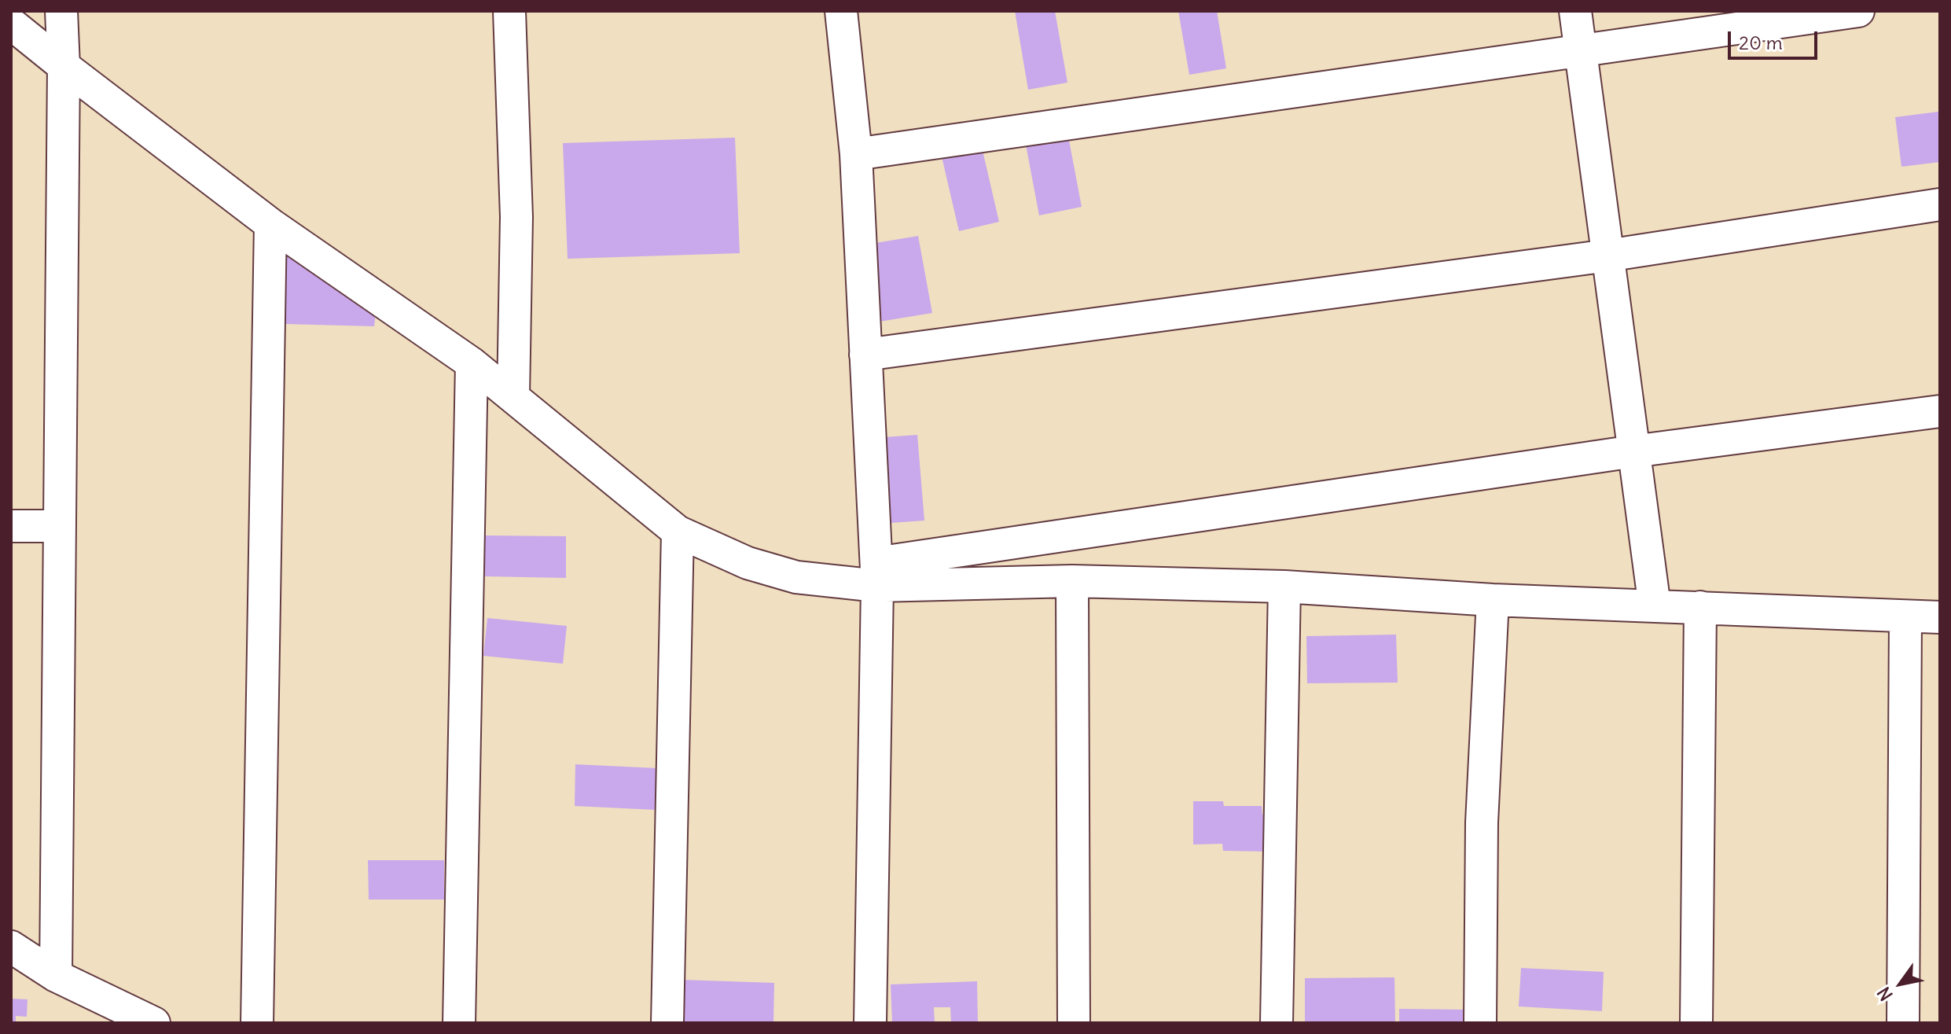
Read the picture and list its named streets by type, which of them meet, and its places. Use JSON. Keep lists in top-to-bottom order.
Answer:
{
  "scale_bar": "20 m",
  "north": "bottom left"
}
